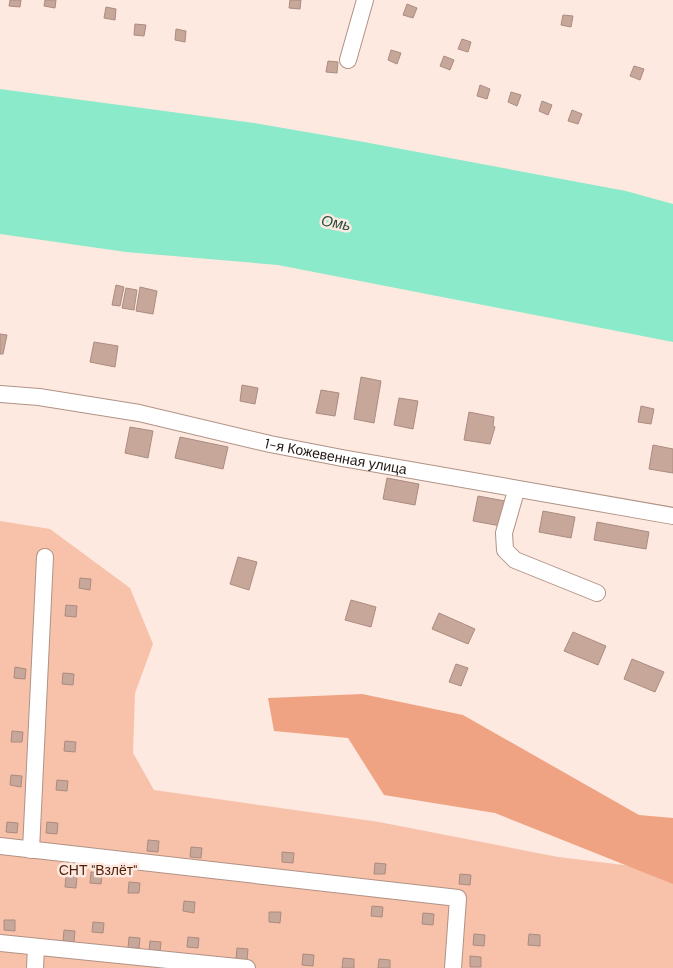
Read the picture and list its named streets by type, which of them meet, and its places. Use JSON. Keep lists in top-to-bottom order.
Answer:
{
  "streets": {
    "street": ["1-я Кожевенная улица"]
  },
  "water": ["Омь"],
  "parks": ["СНТ \"Взлёт\""]
}
